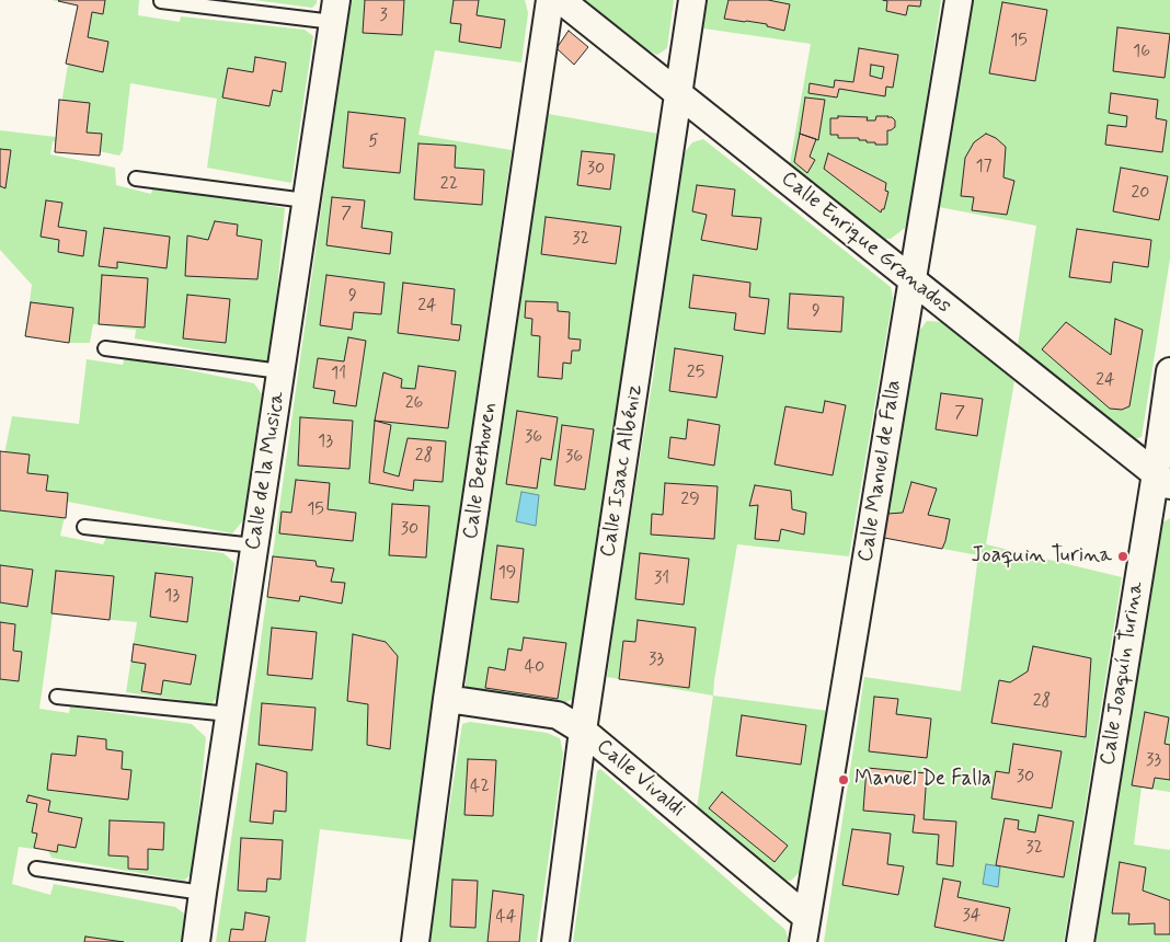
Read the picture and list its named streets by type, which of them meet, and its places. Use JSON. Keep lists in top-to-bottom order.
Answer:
{
  "streets": {
    "street": [
      "Calle Enrique Granados",
      "Calle de la Musica",
      "Calle Beethoven",
      "Calle Isaac Albéniz",
      "Calle Manuel de Falla",
      "Calle Joaquín Turina",
      "Calle Vivaldi"
    ]
  },
  "crossings": [
    ["Calle Enrique Granados", "Calle Isaac Albéniz"],
    ["Calle Enrique Granados", "Calle Manuel de Falla"],
    ["Calle Enrique Granados", "Calle Joaquín Turina"],
    ["Calle Beethoven", "Calle Vivaldi"],
    ["Calle Isaac Albéniz", "Calle Vivaldi"],
    ["Calle Manuel de Falla", "Calle Vivaldi"]
  ],
  "places": ["Joaquin Turina", "Manuel De Falla"],
  "house_numbers": [
    "3",
    "15",
    "16",
    "5",
    "17",
    "30",
    "22",
    "20",
    "7",
    "32",
    "9",
    "24",
    "9",
    "25",
    "11",
    "24",
    "26",
    "7",
    "36",
    "13",
    "28",
    "36",
    "29",
    "15",
    "30",
    "19",
    "31",
    "13",
    "33",
    "40",
    "28",
    "33",
    "30",
    "42",
    "32",
    "34",
    "44"
  ]
}
